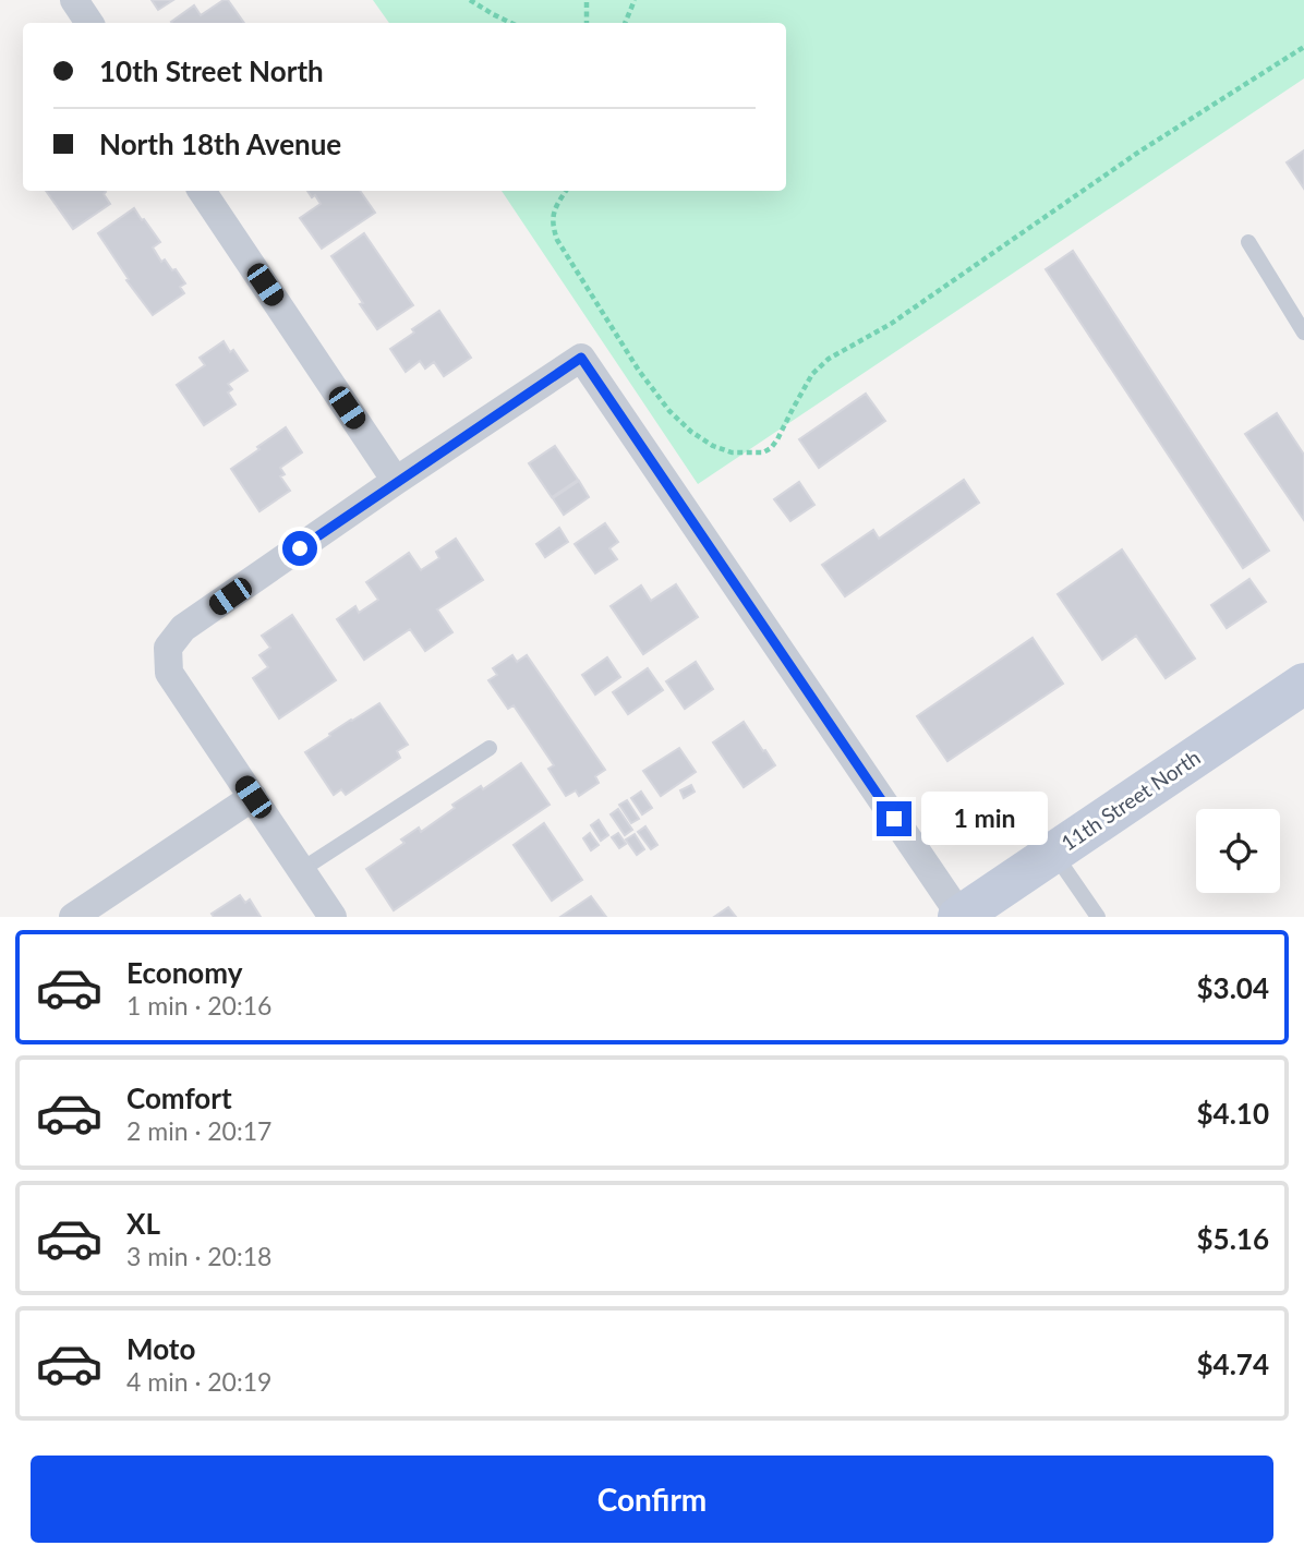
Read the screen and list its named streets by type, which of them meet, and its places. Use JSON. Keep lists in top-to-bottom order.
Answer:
{
  "streets": {
    "street": ["11th Street North"]
  },
  "page": {
    "banner": ["10th Street North", "North 18th Avenue"],
    "bubble": "1 min",
    "list": [
      {
        "name": "Economy",
        "note": "1 min · 20:16",
        "value": "$3.04"
      },
      {
        "name": "Comfort",
        "note": "2 min · 20:17",
        "value": "$4.10"
      },
      {
        "name": "XL",
        "note": "3 min · 20:18",
        "value": "$5.16"
      },
      {
        "name": "Moto",
        "note": "4 min · 20:19",
        "value": "$4.74"
      }
    ],
    "buttons": "Confirm"
  }
}
